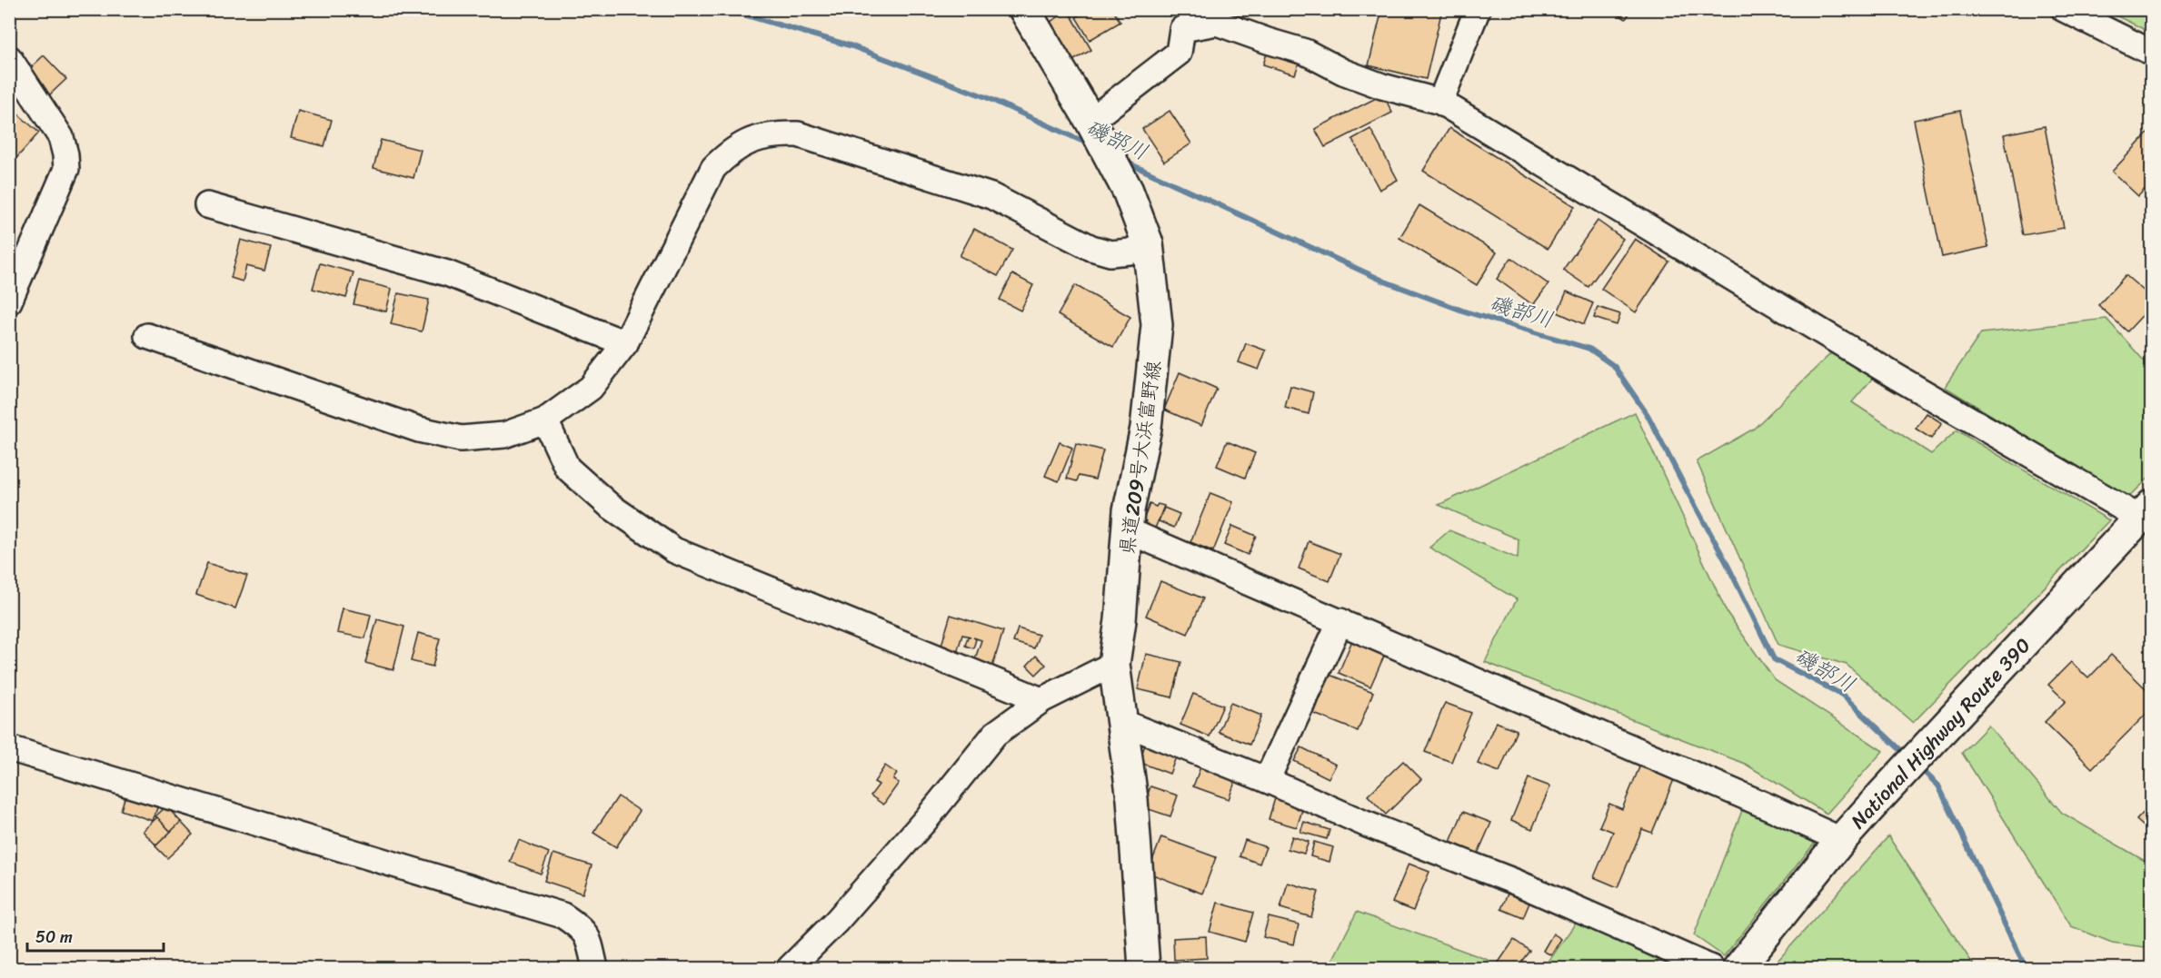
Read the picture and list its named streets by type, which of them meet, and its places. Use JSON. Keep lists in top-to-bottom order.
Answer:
{
  "streets": {
    "main road": ["県道209号大浜富野線", "National Highway Route 390"]
  },
  "water": ["磯部川"],
  "scale_bar": "50 m"
}
